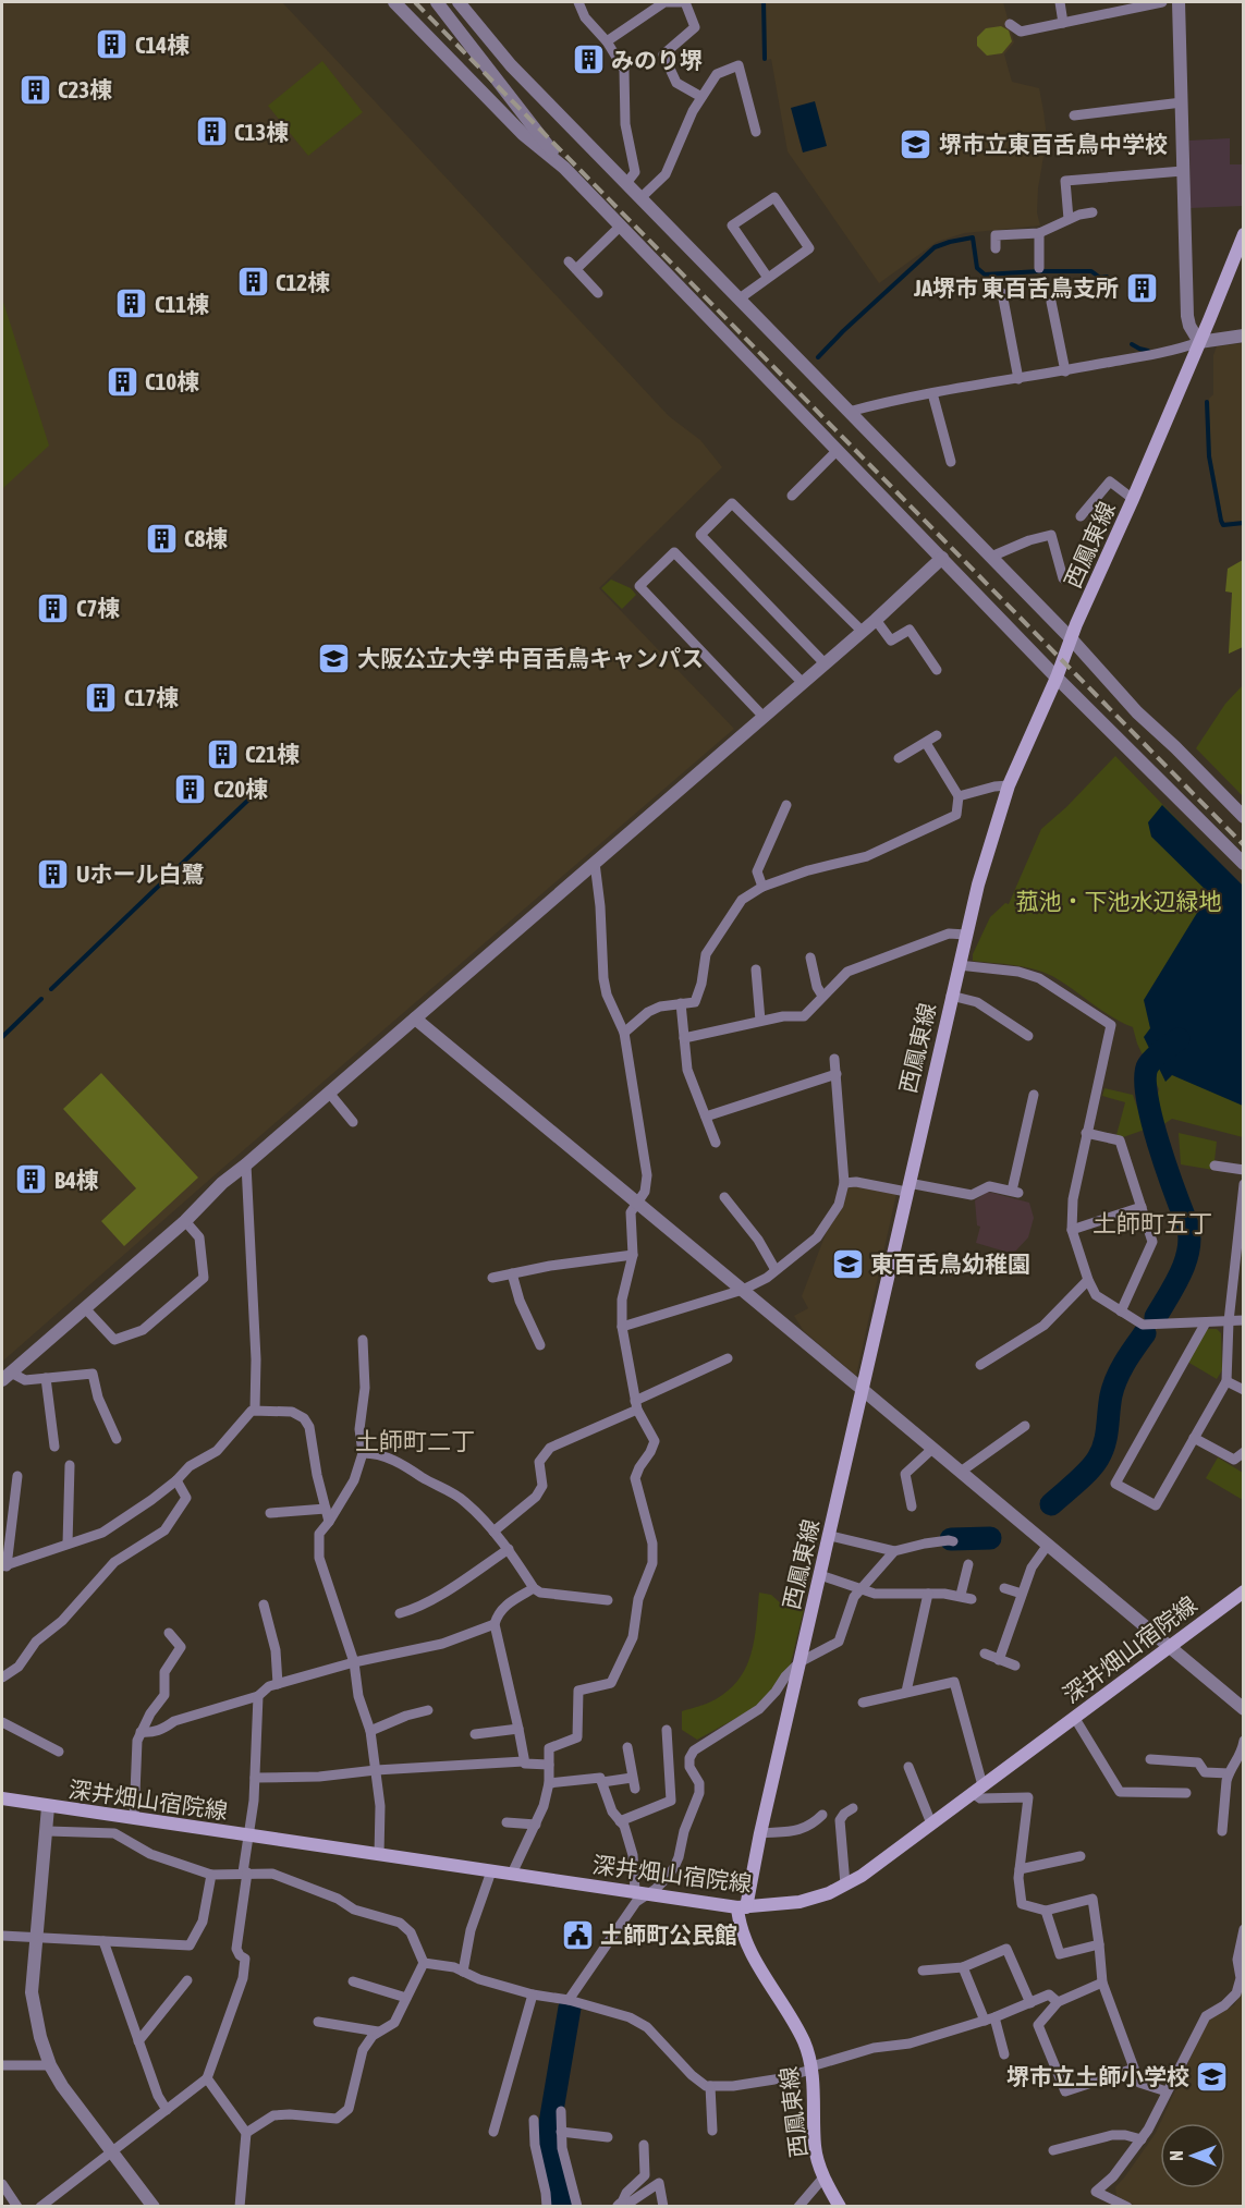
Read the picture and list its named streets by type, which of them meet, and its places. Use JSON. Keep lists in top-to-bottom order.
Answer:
{
  "streets": {
    "main road": ["西鳳東線", "深井畑山宿院線"]
  },
  "crossings": [
    ["西鳳東線", "深井畑山宿院線"]
  ],
  "districts": ["土師町五丁", "土師町二丁"],
  "parks": ["菰池・下池水辺緑地"],
  "places": {
    "building": [
      "C14棟",
      "みのり堺",
      "C23棟",
      "C13棟",
      "C12棟",
      "JA堺市 東百舌鳥支所",
      "C11棟",
      "C10棟",
      "C8棟",
      "C7棟",
      "C17棟",
      "C21棟",
      "C20棟",
      "Uホール白鷺",
      "B4棟"
    ],
    "school or university": [
      "堺市立東百舌鳥中学校",
      "大阪公立大学 中百舌鳥キャンパス",
      "東百舌鳥幼稚園",
      "堺市立土師小学校"
    ],
    "public building": ["土師町公民館"]
  },
  "north": "left"
}
